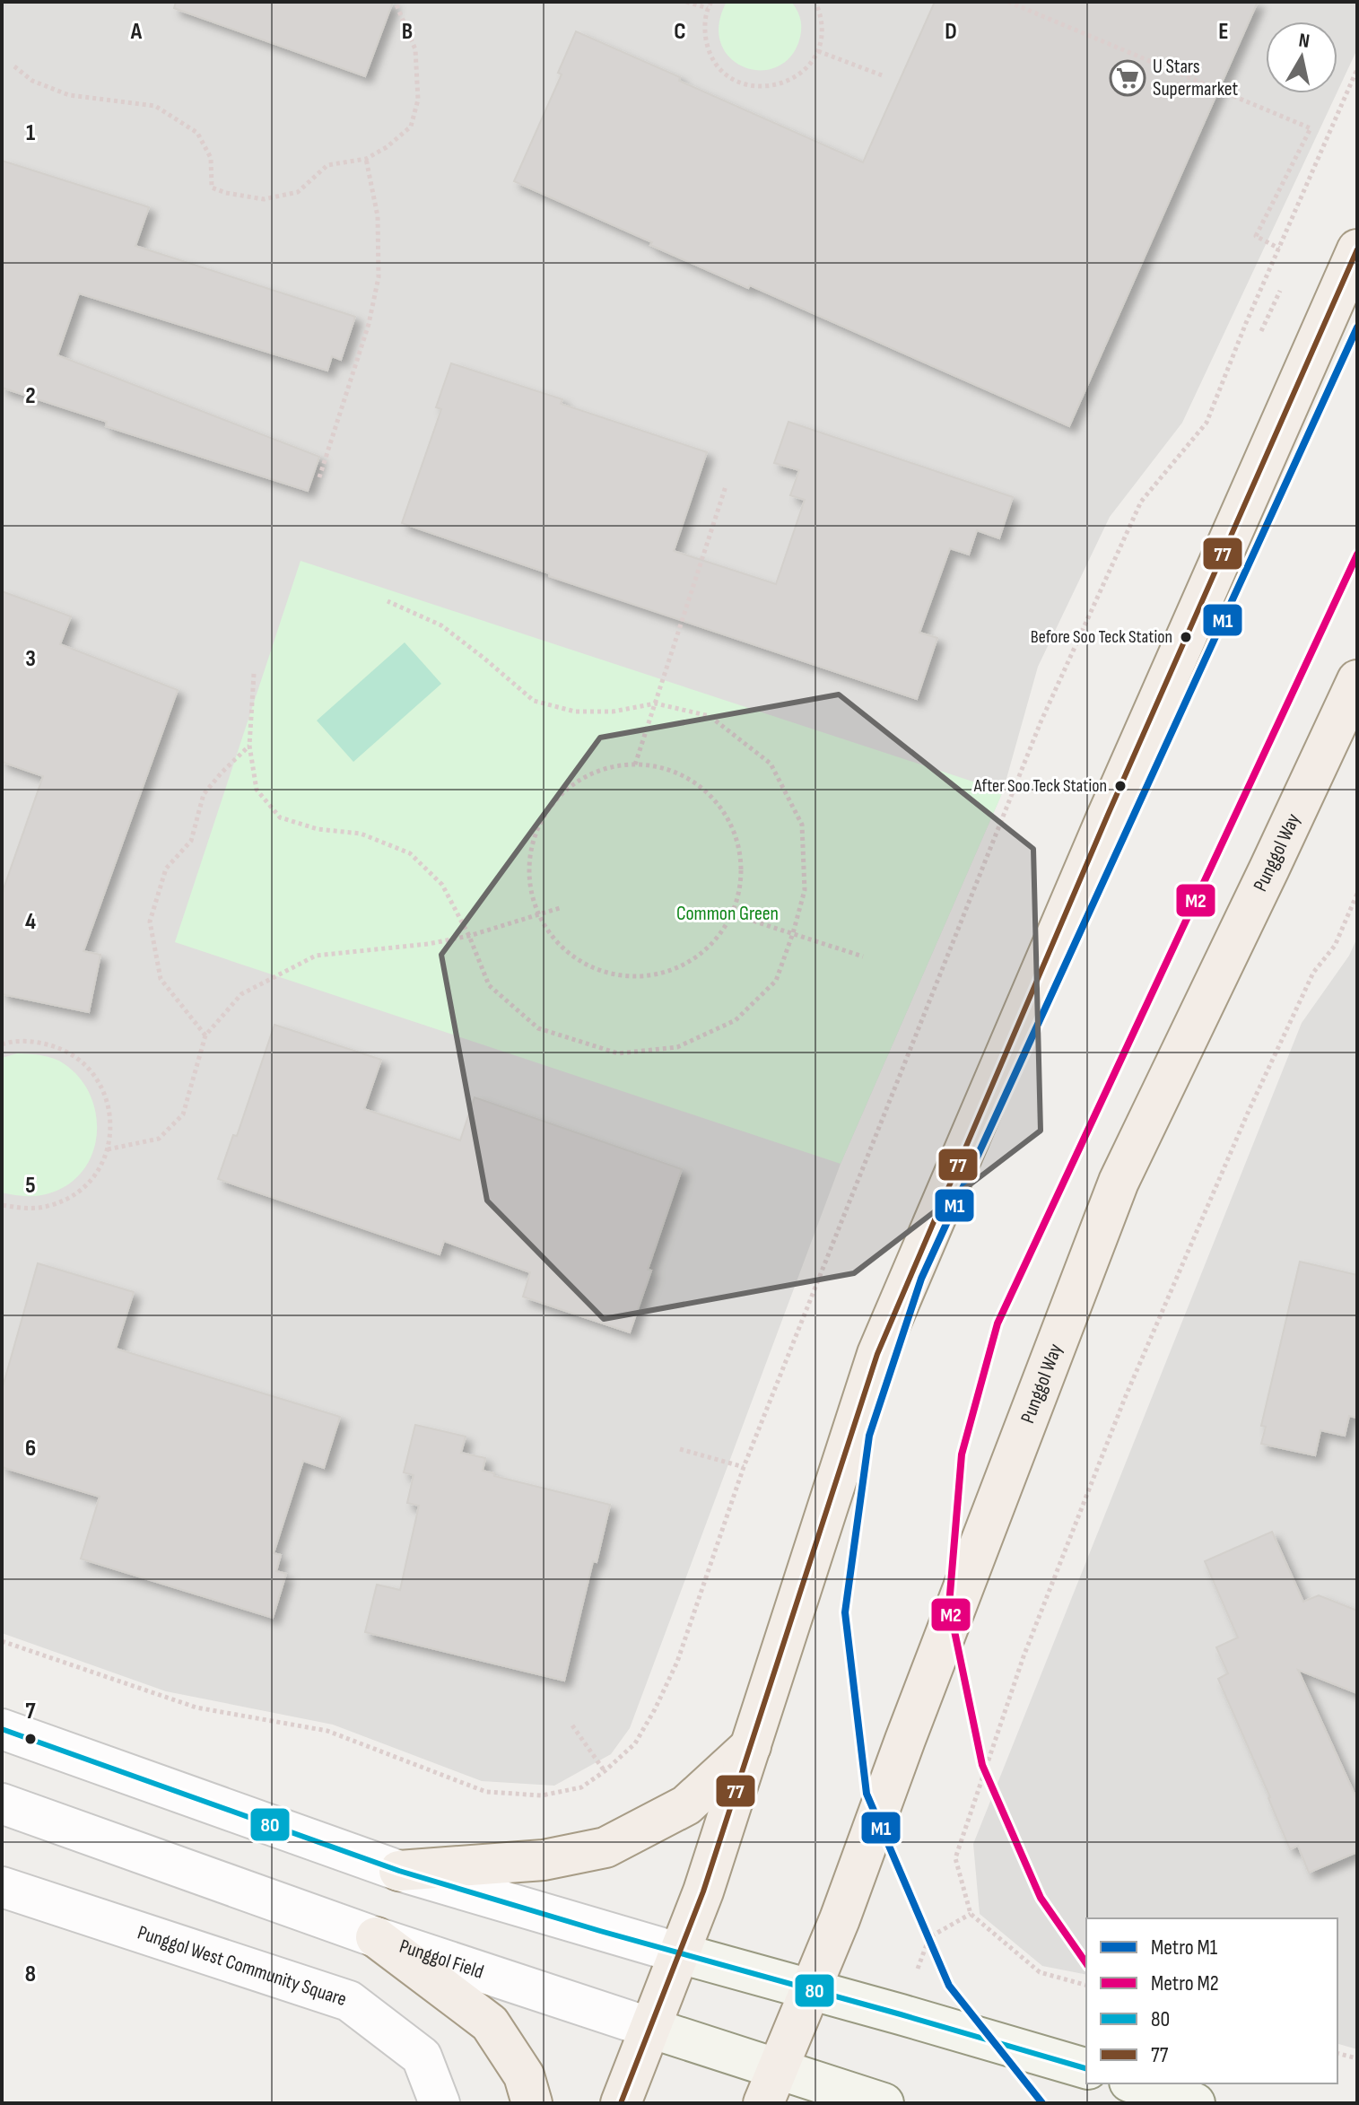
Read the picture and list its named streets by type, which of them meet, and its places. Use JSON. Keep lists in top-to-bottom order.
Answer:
{
  "streets": {
    "main road": ["Punggol Way"],
    "street": ["Punggol Field", "Punggol West Community Square"]
  },
  "crossings": [
    ["Punggol Way", "Punggol Field"]
  ],
  "parks": ["Common Green"],
  "places": {
    "supermarket": ["U Stars Supermarket"],
    "other": ["Before Soo Teck Station", "After Soo Teck Station"]
  },
  "lines": [
    "transit line 77",
    "metro line M1",
    "metro line M2",
    "transit line 80"
  ],
  "legend": [
    "Metro M1",
    "Metro M2",
    "80",
    "77"
  ],
  "north": "top",
  "grid": {
    "columns": [
      "A",
      "B",
      "C",
      "D",
      "E"
    ],
    "rows": [
      "1",
      "2",
      "3",
      "4",
      "5",
      "6",
      "7",
      "8"
    ]
  }
}
